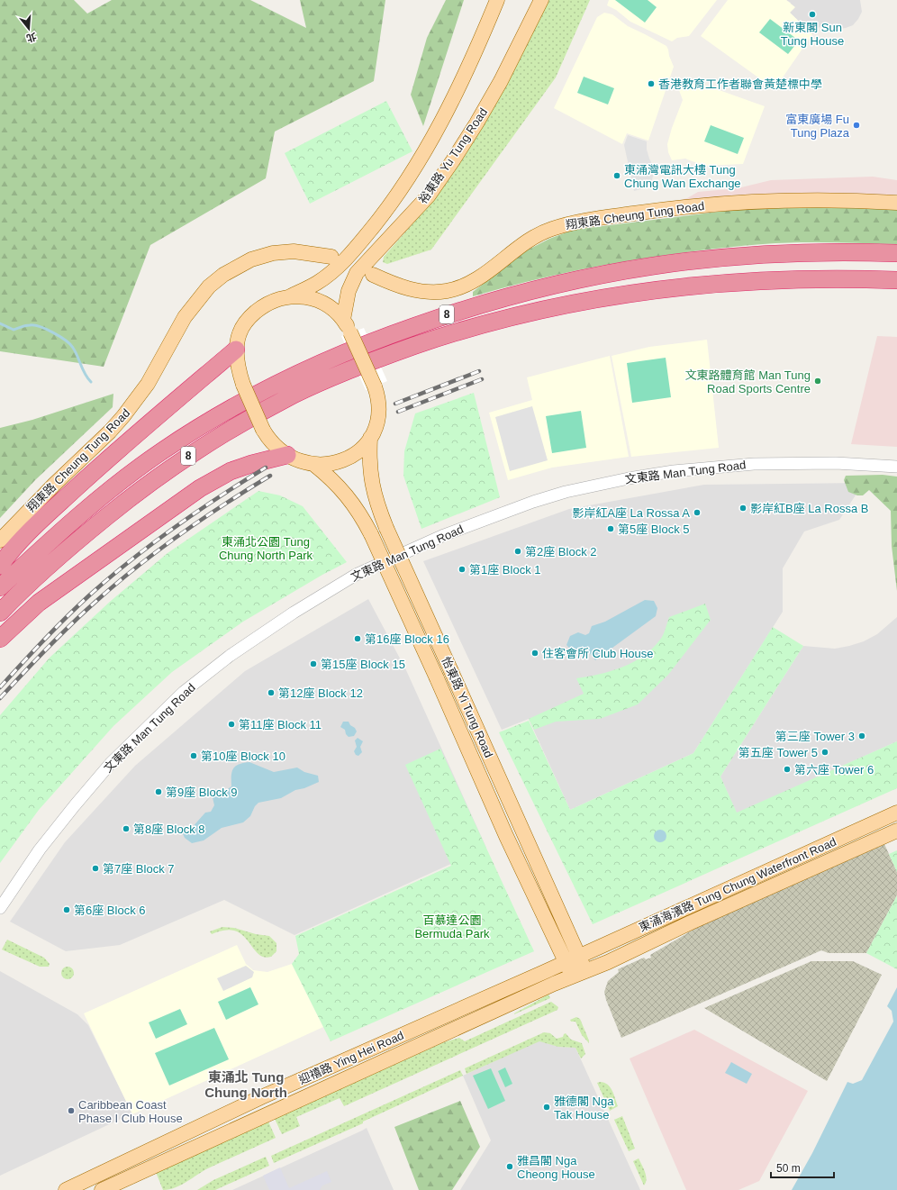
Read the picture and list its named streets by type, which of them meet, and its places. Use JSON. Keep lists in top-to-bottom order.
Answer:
{
  "streets": {
    "highway": ["8"],
    "main road": [
      "裕東路 Yu Tung Road",
      "翔東路 Cheung Tung Road",
      "怡東路 Yi Tung Road",
      "東涌海濱路 Tung Chung Waterfront Road",
      "迎禧路 Ying Hei Road"
    ],
    "street": ["文東路 Man Tung Road"]
  },
  "crossings": [
    ["怡東路 Yi Tung Road", "東涌海濱路 Tung Chung Waterfront Road"],
    ["怡東路 Yi Tung Road", "迎禧路 Ying Hei Road"],
    ["東涌海濱路 Tung Chung Waterfront Road", "迎禧路 Ying Hei Road"]
  ],
  "districts": ["東涌北 Tung Chung North"],
  "parks": ["東涌北公園 Tung Chung North Park", "百慕達公園 Bermuda Park"],
  "places": [
    "新東閣 Sun Tung House",
    "香港教育工作者聯會黃楚標中學",
    "富東廣場 Fu Tung Plaza",
    "東涌灣電訊大樓 Tung Chung Wan Exchange",
    "文東路體育館 Man Tung Road Sports Centre",
    "影岸紅B座 La Rossa B",
    "影岸紅A座 La Rossa A",
    "第5座 Block 5",
    "第2座 Block 2",
    "第1座 Block 1",
    "第16座 Block 16",
    "住客會所 Club House",
    "第15座 Block 15",
    "第12座 Block 12",
    "第11座 Block 11",
    "第三座 Tower 3",
    "第五座 Tower 5",
    "第10座 Block 10",
    "第六座 Tower 6",
    "第9座 Block 9",
    "第8座 Block 8",
    "第7座 Block 7",
    "第6座 Block 6",
    "雅德閣 Nga Tak House",
    "Caribbean Coast Phase I Club House",
    "雅昌閣 Nga Cheong House"
  ],
  "scale_bar": "50 m",
  "north": "bottom"
}
